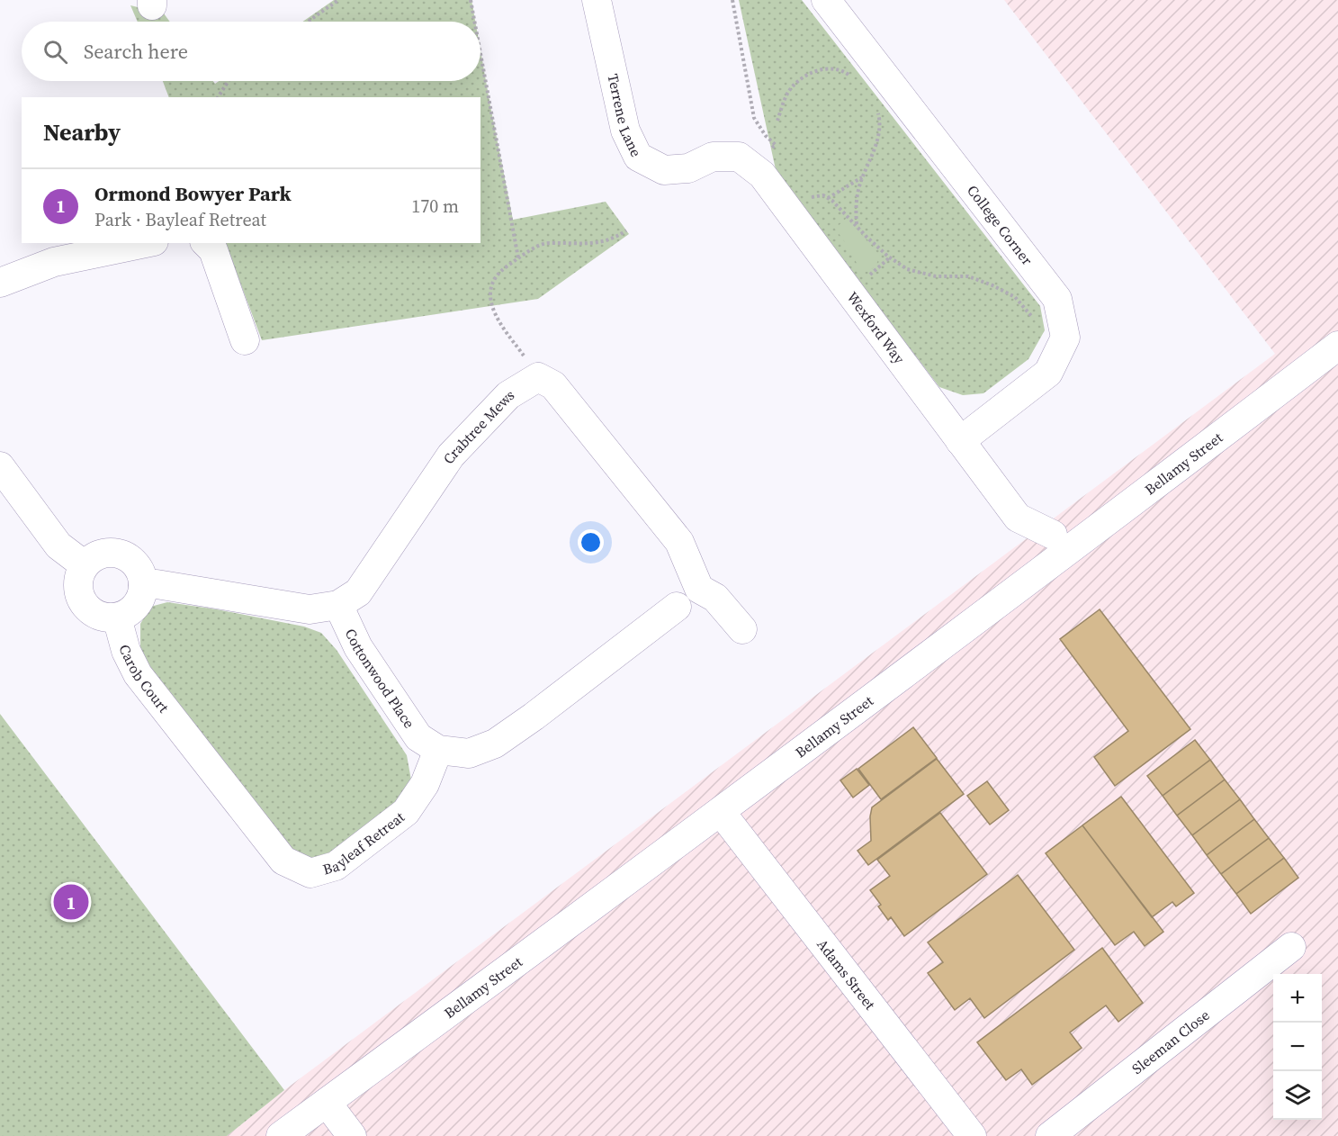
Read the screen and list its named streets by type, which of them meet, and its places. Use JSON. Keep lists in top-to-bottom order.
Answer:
{
  "streets": {
    "street": [
      "Terrene Lane",
      "College Corner",
      "Wexford Way",
      "Crabtree Mews",
      "Bellamy Street",
      "Carob Court",
      "Cottonwood Place",
      "Bayleaf Retreat",
      "Adams Street",
      "Sleeman Close"
    ]
  },
  "crossings": [
    ["Terrene Lane", "Wexford Way"],
    ["College Corner", "Wexford Way"],
    ["Crabtree Mews", "Cottonwood Place"],
    ["Bellamy Street", "Adams Street"],
    ["Carob Court", "Bayleaf Retreat"],
    ["Cottonwood Place", "Bayleaf Retreat"]
  ],
  "page": {
    "search": "Search here",
    "heading": "Nearby",
    "list": [
      {
        "mark": "1",
        "name": "Ormond Bowyer Park",
        "note": "Park · Bayleaf Retreat",
        "value": "170 m"
      }
    ],
    "pins": "1",
    "map_buttons": ["+", "−"]
  }
}
